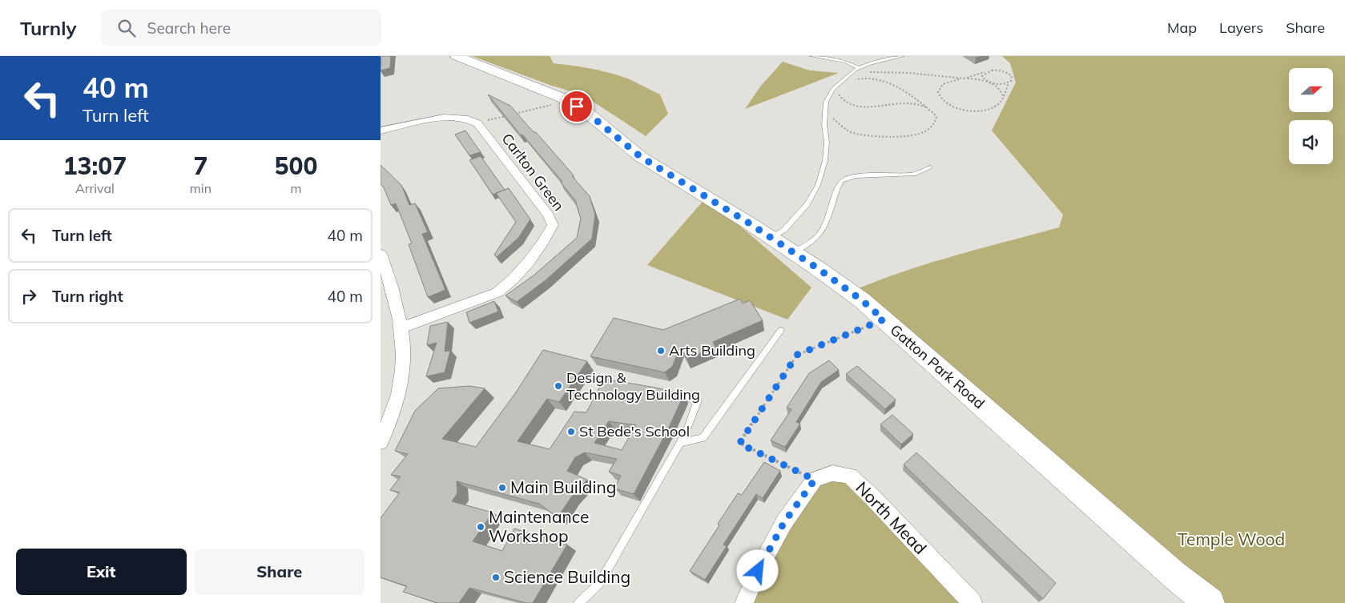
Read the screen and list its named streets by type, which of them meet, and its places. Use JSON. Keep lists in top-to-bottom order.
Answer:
{
  "streets": {
    "main road": ["Gatton Park Road"],
    "street": ["Carlton Green", "North Mead"]
  },
  "parks": ["Temple Wood"],
  "places": [
    "Arts Building",
    "Design & Technology Building",
    "St Bede's School",
    "Main Building",
    "Maintenance Workshop",
    "Science Building"
  ],
  "north": "right",
  "page": {
    "header": "Turnly",
    "search": "Search here",
    "nav": ["Map", "Layers", "Share"],
    "turn": ["40 m", "Turn left"],
    "eta": [
      "13:07",
      "Arrival",
      "7",
      "min",
      "500",
      "m"
    ],
    "list": [
      {
        "name": "Turn left",
        "value": "40 m"
      },
      {
        "name": "Turn right",
        "value": "40 m"
      }
    ],
    "buttons": ["Exit", "Share"]
  }
}
